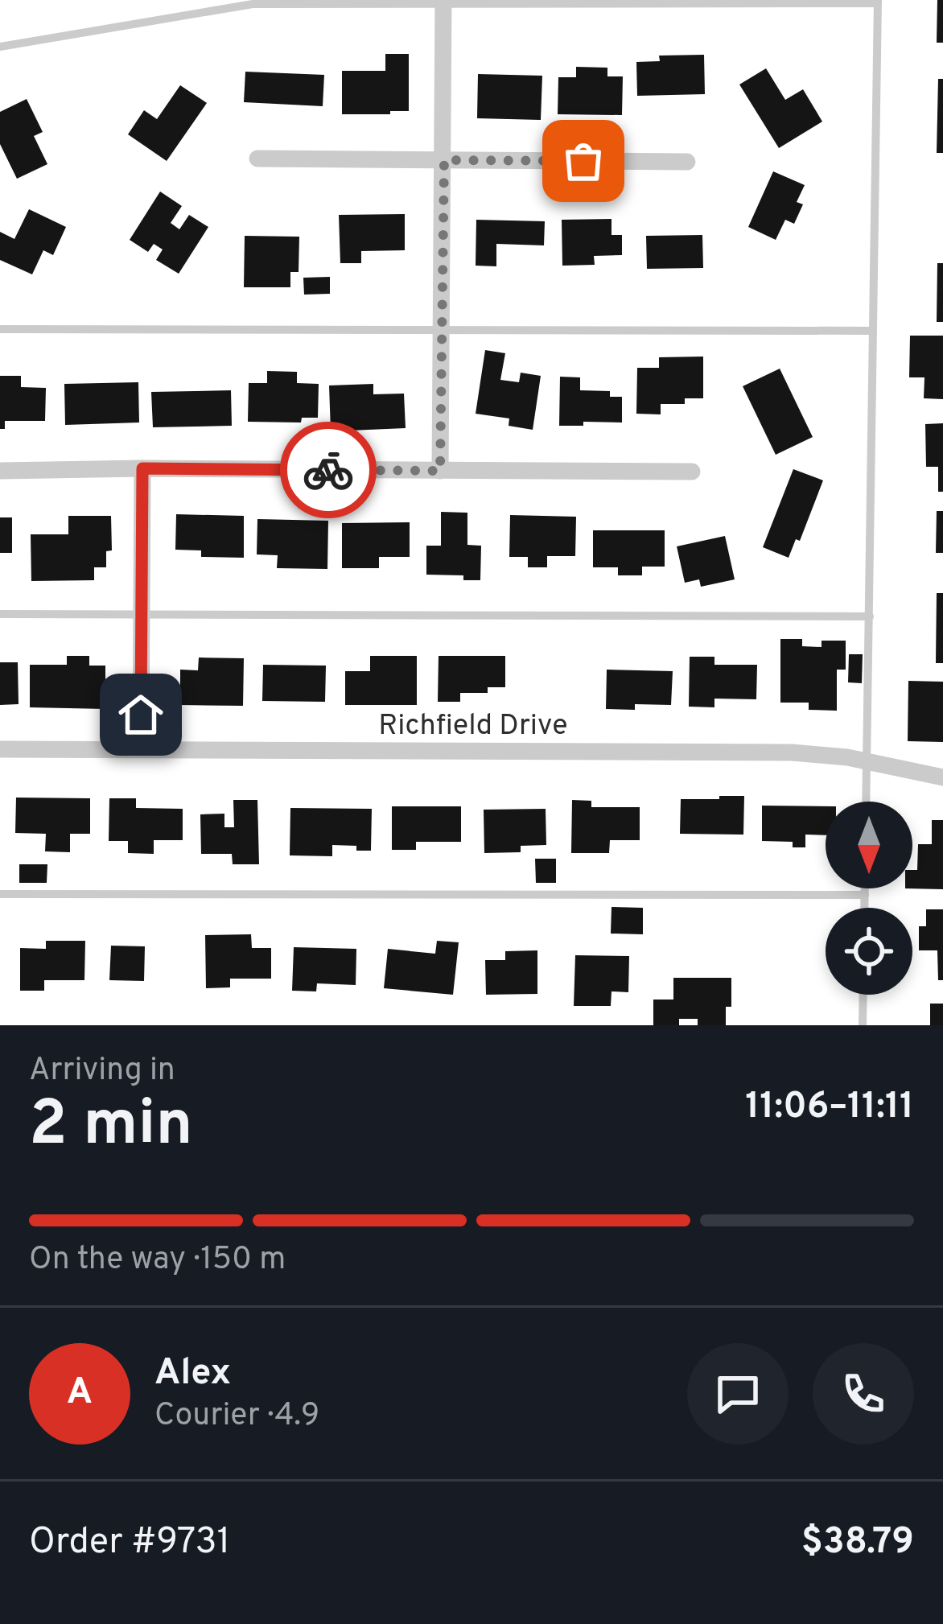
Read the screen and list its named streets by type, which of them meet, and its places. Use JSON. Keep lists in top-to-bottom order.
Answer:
{
  "streets": {
    "street": ["Richfield Drive"]
  },
  "north": "bottom",
  "page": {
    "heading": ["2 min", "Arriving in", "11:06–11:11"],
    "panel": [
      "Alex",
      "Courier · 4.9",
      "Order #9731",
      "$38.79"
    ],
    "bar": "On the way · 150 m",
    "round": "A"
  }
}
